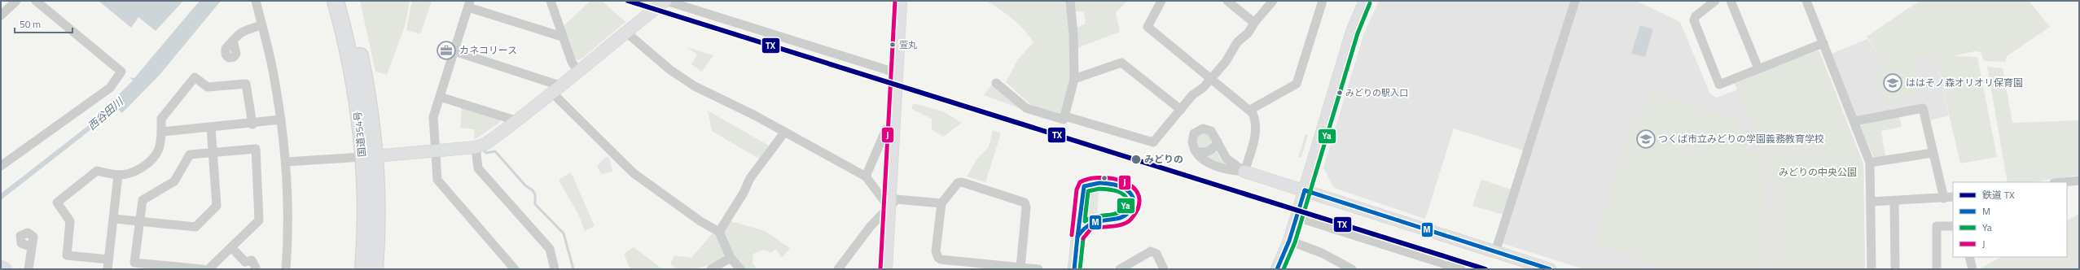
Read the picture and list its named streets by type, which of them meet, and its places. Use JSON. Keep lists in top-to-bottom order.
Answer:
{
  "streets": {
    "highway": ["国道354号"]
  },
  "water": ["西谷田川"],
  "parks": ["みどりの中央公園"],
  "places": {
    "other": ["萱丸", "みどりの駅入口", "みどりの"],
    "office": ["カネコリース"],
    "school or university": ["ははそノ森オリオリ保育園", "つくば市立みどりの学園義務教育学校"]
  },
  "lines": [
    "rail line TX",
    "transit line J",
    "transit line Ya",
    "transit line M"
  ],
  "legend": [
    "鉄道 TX",
    "M",
    "Ya",
    "J"
  ],
  "scale_bar": "50 m"
}
